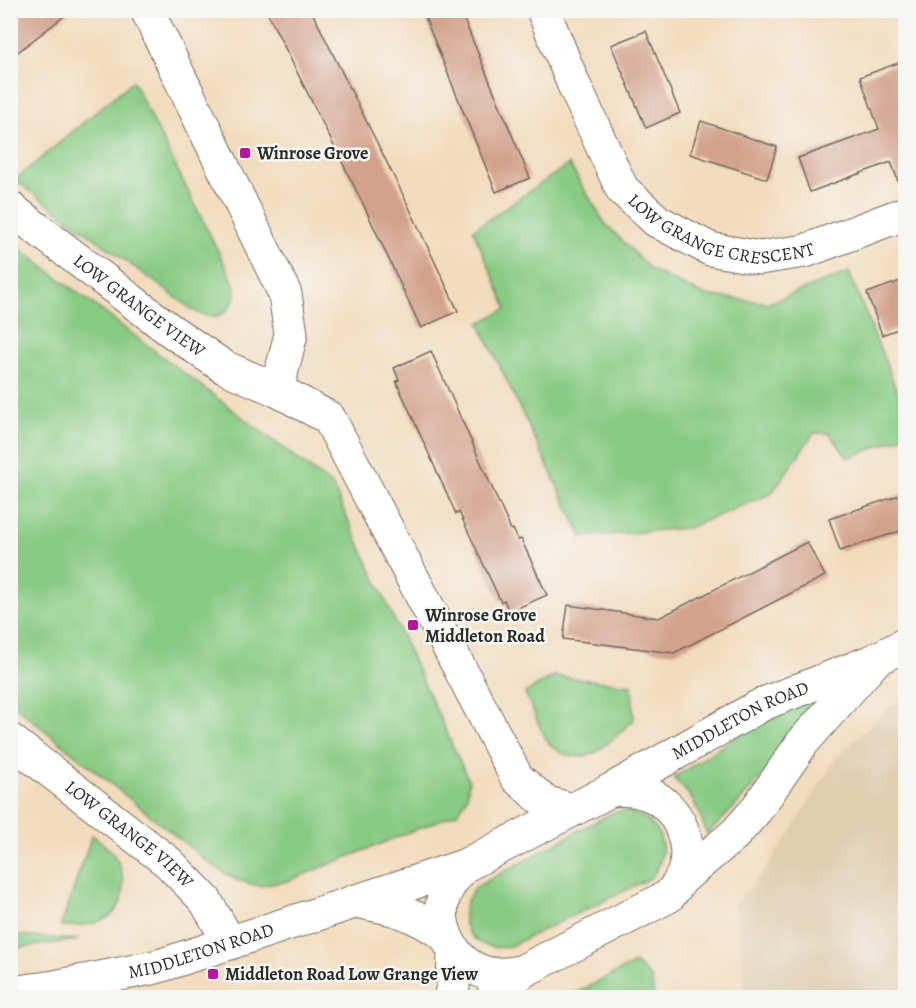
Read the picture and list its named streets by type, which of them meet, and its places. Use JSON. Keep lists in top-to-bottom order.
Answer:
{
  "streets": {
    "street": ["LOW GRANGE CRESCENT", "LOW GRANGE VIEW", "MIDDLETON ROAD"]
  },
  "crossings": [
    ["LOW GRANGE VIEW", "MIDDLETON ROAD"]
  ],
  "places": {
    "transit": ["Winrose Grove", "Winrose Grove Middleton Road", "Middleton Road Low Grange View"]
  }
}
